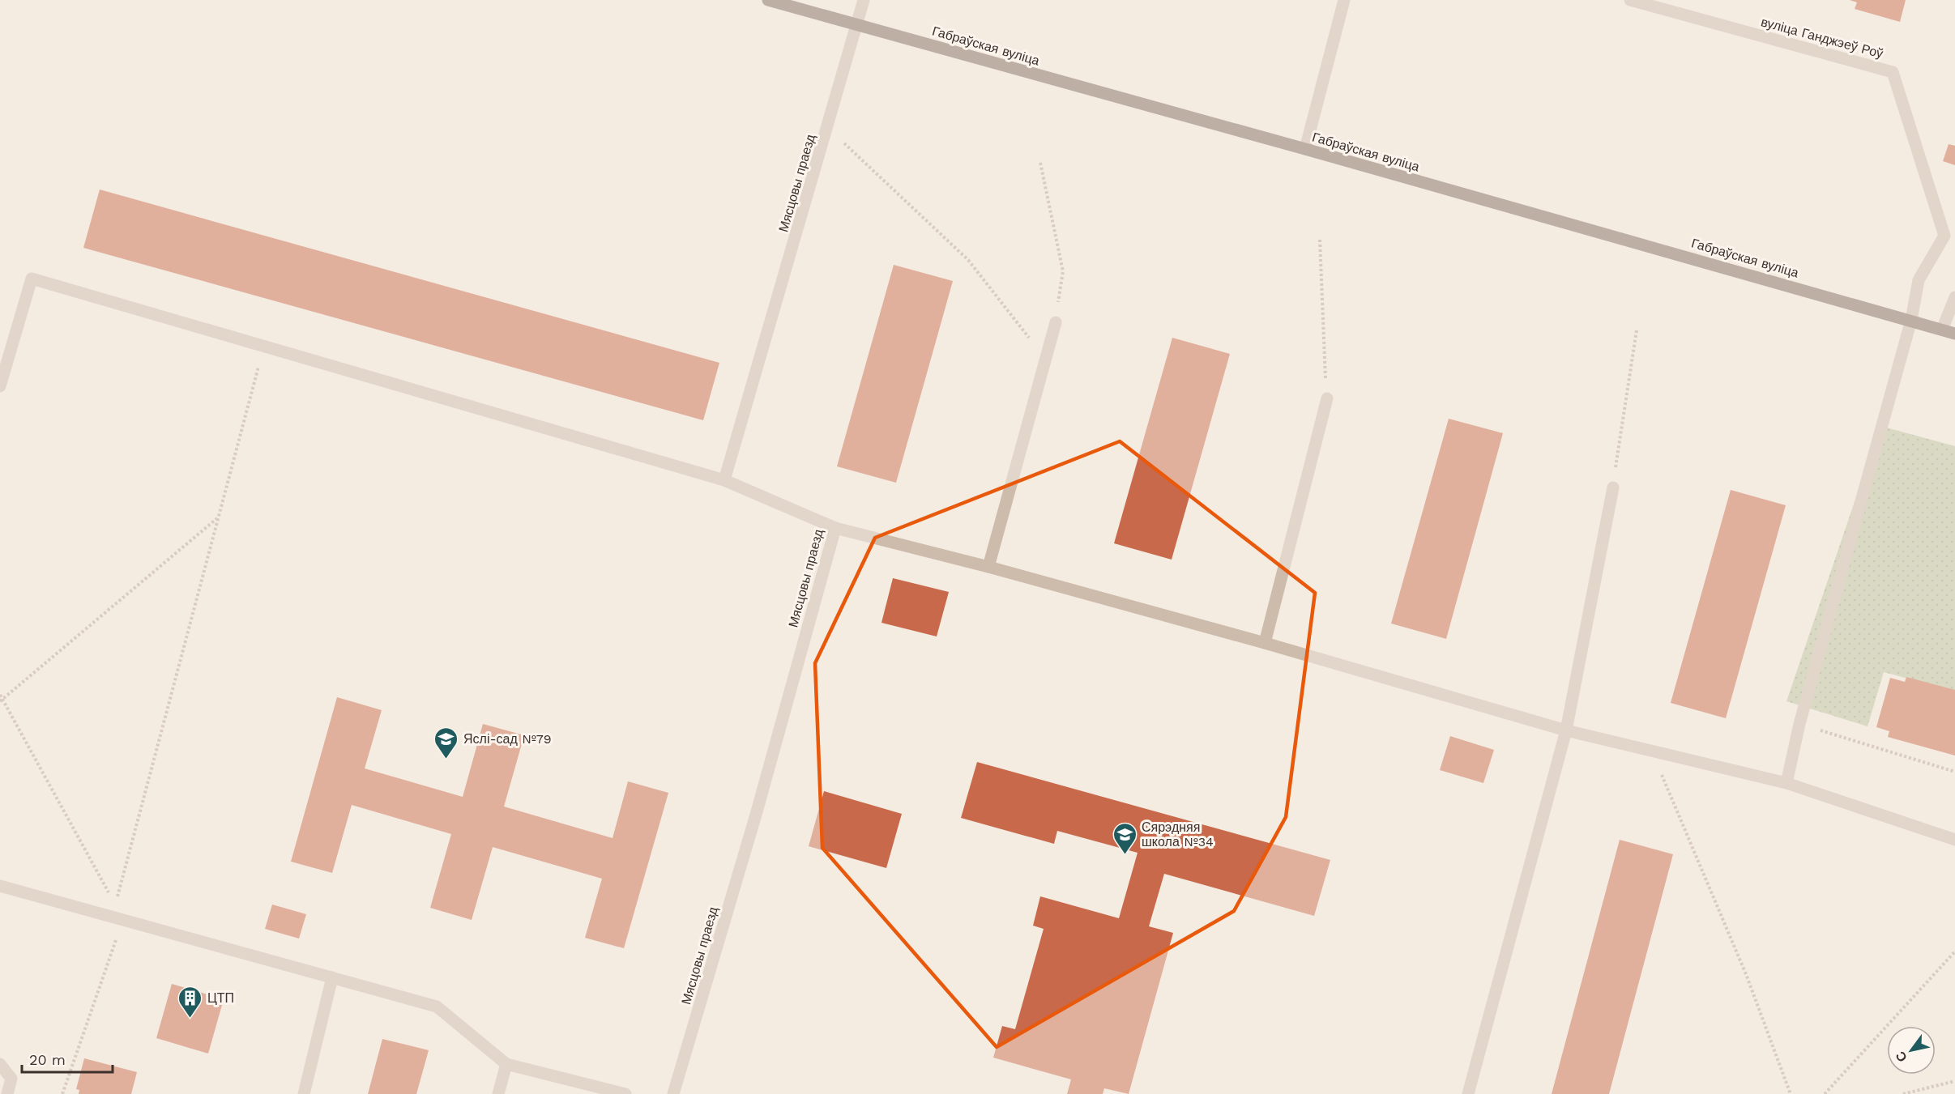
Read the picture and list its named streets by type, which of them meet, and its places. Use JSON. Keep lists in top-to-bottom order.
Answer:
{
  "streets": {
    "main road": ["Габраўская вуліца"],
    "street": ["вуліца Ганджэеў Роў", "Мясцовы праезд"]
  },
  "crossings": [
    ["вуліца Ганджэеў Роў", "Габраўская вуліца"],
    ["Габраўская вуліца", "Мясцовы праезд"]
  ],
  "places": {
    "school or university": ["Яслі-сад №79", "Сярэдняя школа №34"],
    "building": ["ЦТП"]
  },
  "scale_bar": "20 m",
  "north": "bottom left"
}
